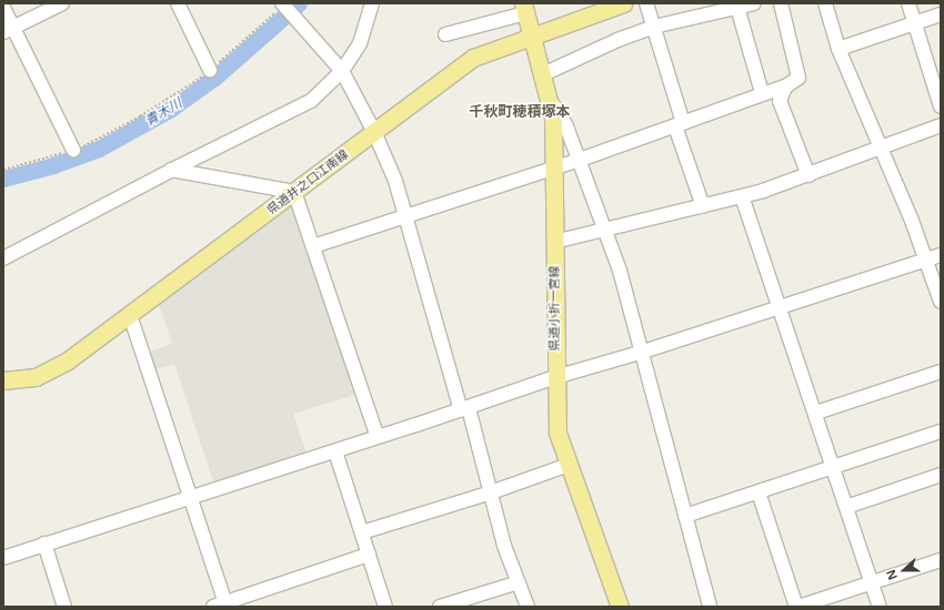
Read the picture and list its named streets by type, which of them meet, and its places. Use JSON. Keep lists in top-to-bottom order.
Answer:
{
  "streets": {
    "main road": ["県道井之口江南線", "県道小折一宮線"]
  },
  "crossings": [
    ["県道井之口江南線", "県道小折一宮線"]
  ],
  "districts": ["千秋町穂積塚本"],
  "water": ["青木川"],
  "north": "left"
}
